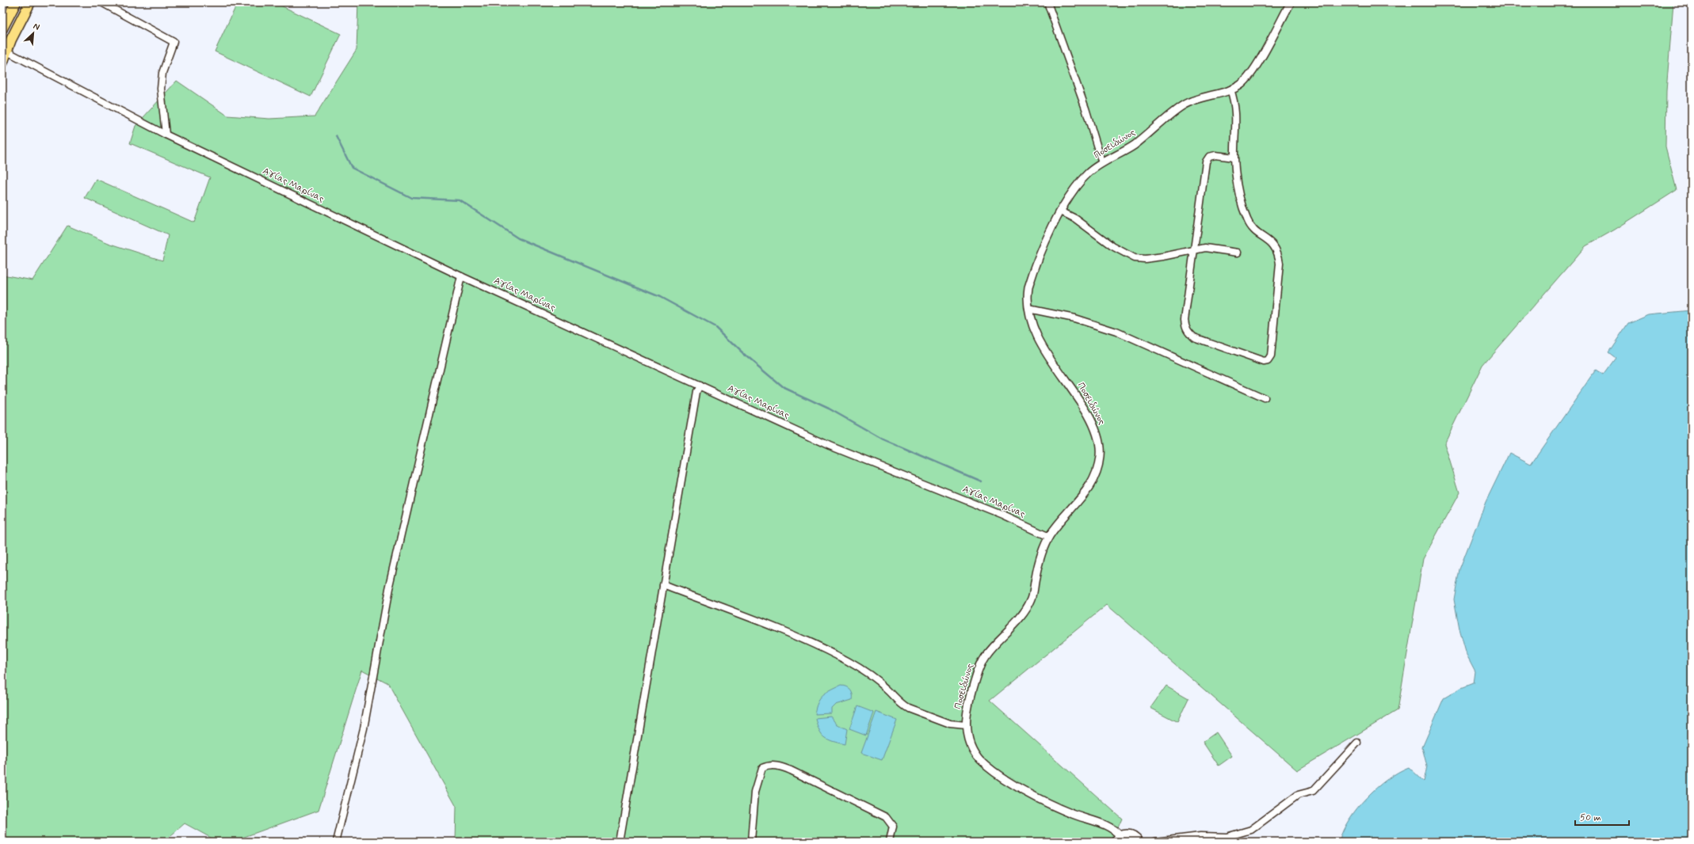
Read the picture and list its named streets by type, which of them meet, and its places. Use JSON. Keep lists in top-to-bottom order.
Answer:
{
  "streets": {
    "street": ["Ποσειδώνος", "Αγίας Μαρίνας"]
  },
  "crossings": [
    ["Ποσειδώνος", "Αγίας Μαρίνας"]
  ],
  "scale_bar": "50 m",
  "north": "top right"
}
